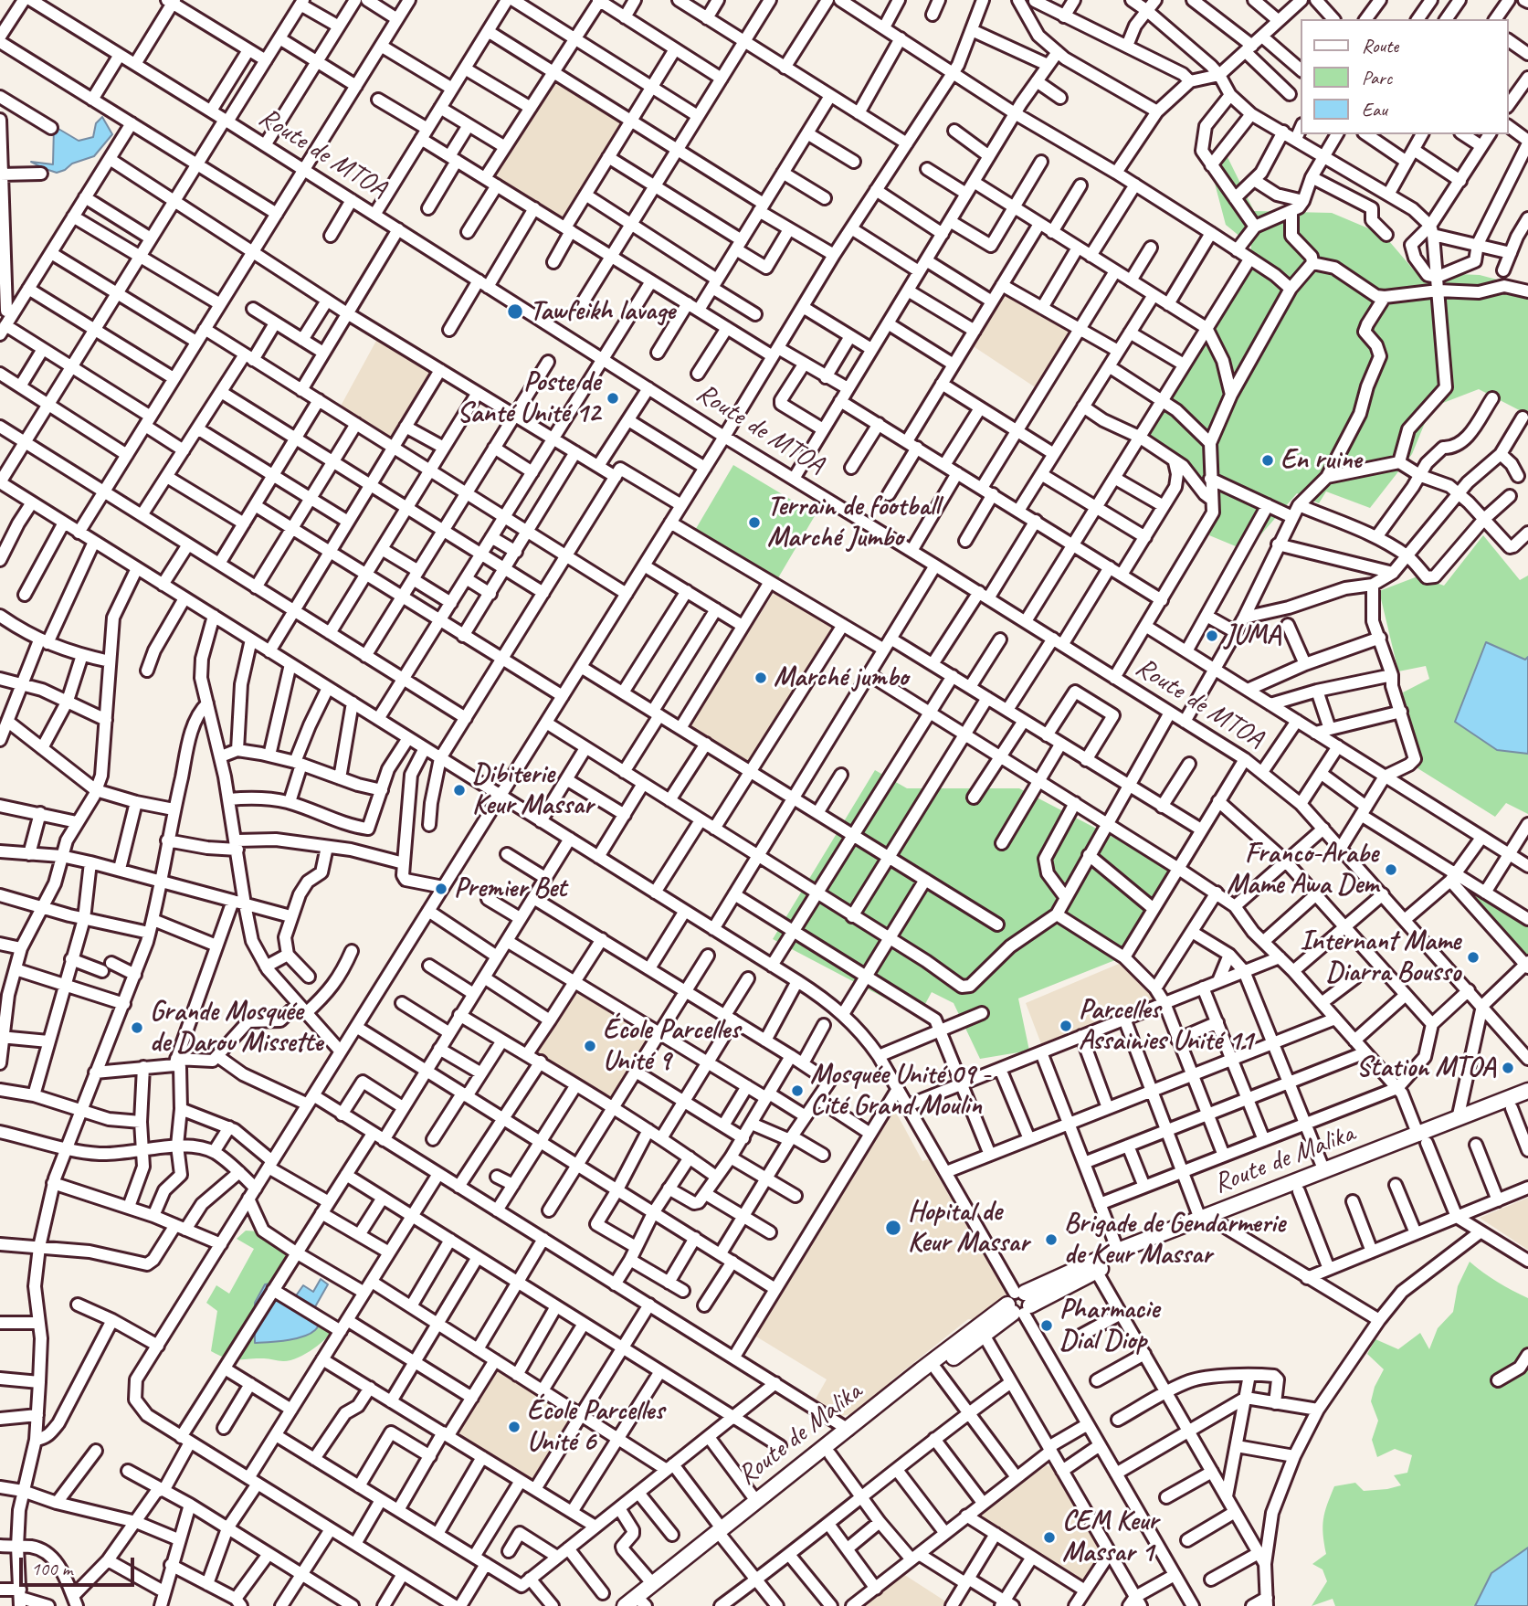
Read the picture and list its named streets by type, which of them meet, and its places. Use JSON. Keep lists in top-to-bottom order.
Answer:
{
  "streets": {
    "main road": ["Route de Malika"],
    "street": ["Route de MTOA"]
  },
  "places": [
    "Tawfeikh lavage",
    "Poste de Santé Unité 12",
    "En ruine",
    "Terrain de football Marché Jumbo",
    "JUMA",
    "Marché jumbo",
    "Dibiterie Keur Massar",
    "Franco-Arabe Mame Awa Dem",
    "Premier Bet",
    "Internant Mame Diarra Bousso",
    "Parcelles Assainies Unité 11",
    "Grande Mosquée de Darou Missette",
    "École Parcelles Unité 9",
    "Station MTOA",
    "Mosquée Unité 09 - Cité Grand Moulin",
    "Hopital de Keur Massar",
    "Brigade de Gendarmerie de Keur Massar",
    "Pharmacie Dial Diop",
    "École Parcelles Unité 6",
    "CEM Keur Massar 1"
  ],
  "legend": ["Route", "Parc", "Eau"],
  "scale_bar": "100 m"
}
